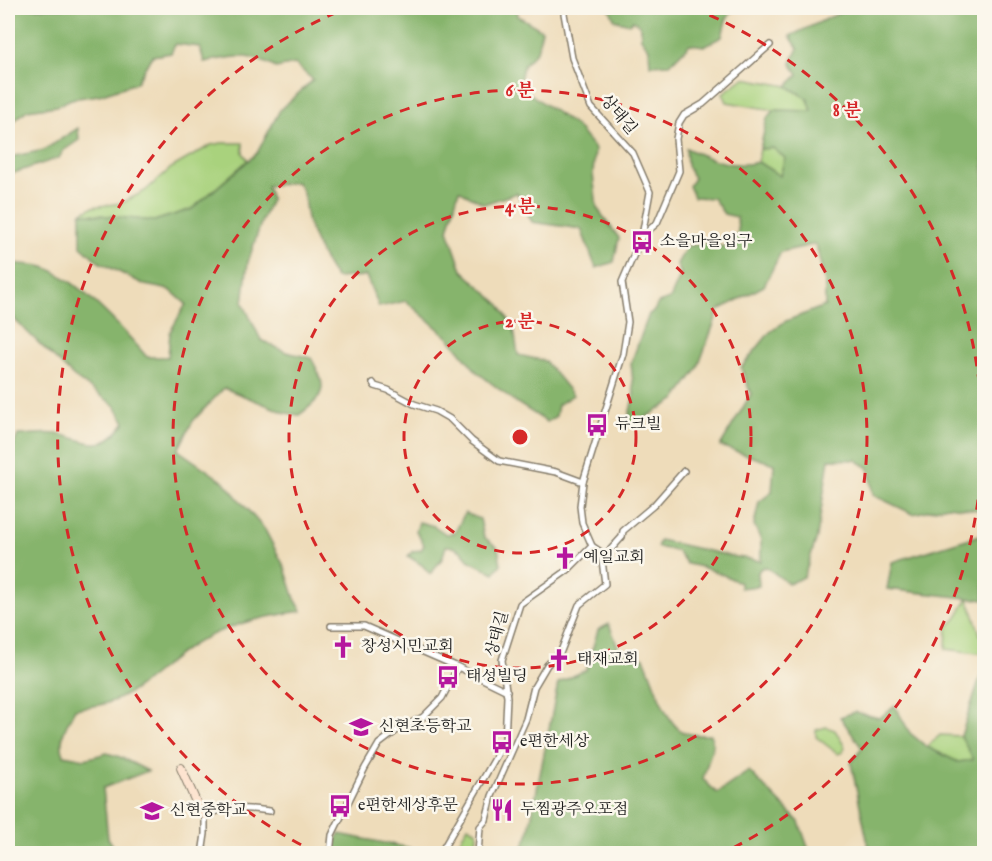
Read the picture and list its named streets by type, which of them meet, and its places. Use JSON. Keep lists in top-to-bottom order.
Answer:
{
  "streets": {
    "street": ["상태길"]
  },
  "places": {
    "bus stop": [
      "소을마을입구",
      "듀크빌",
      "태성빌딩",
      "e편한세상",
      "e편한세상후문"
    ],
    "church": ["예일교회", "창성시민교회", "태재교회"],
    "school or university": ["신현초등학교", "신현중학교"],
    "restaurant": ["두찜광주오포점"]
  },
  "rings": [
    "6 분",
    "8 분",
    "4 분",
    "2 분"
  ]
}
